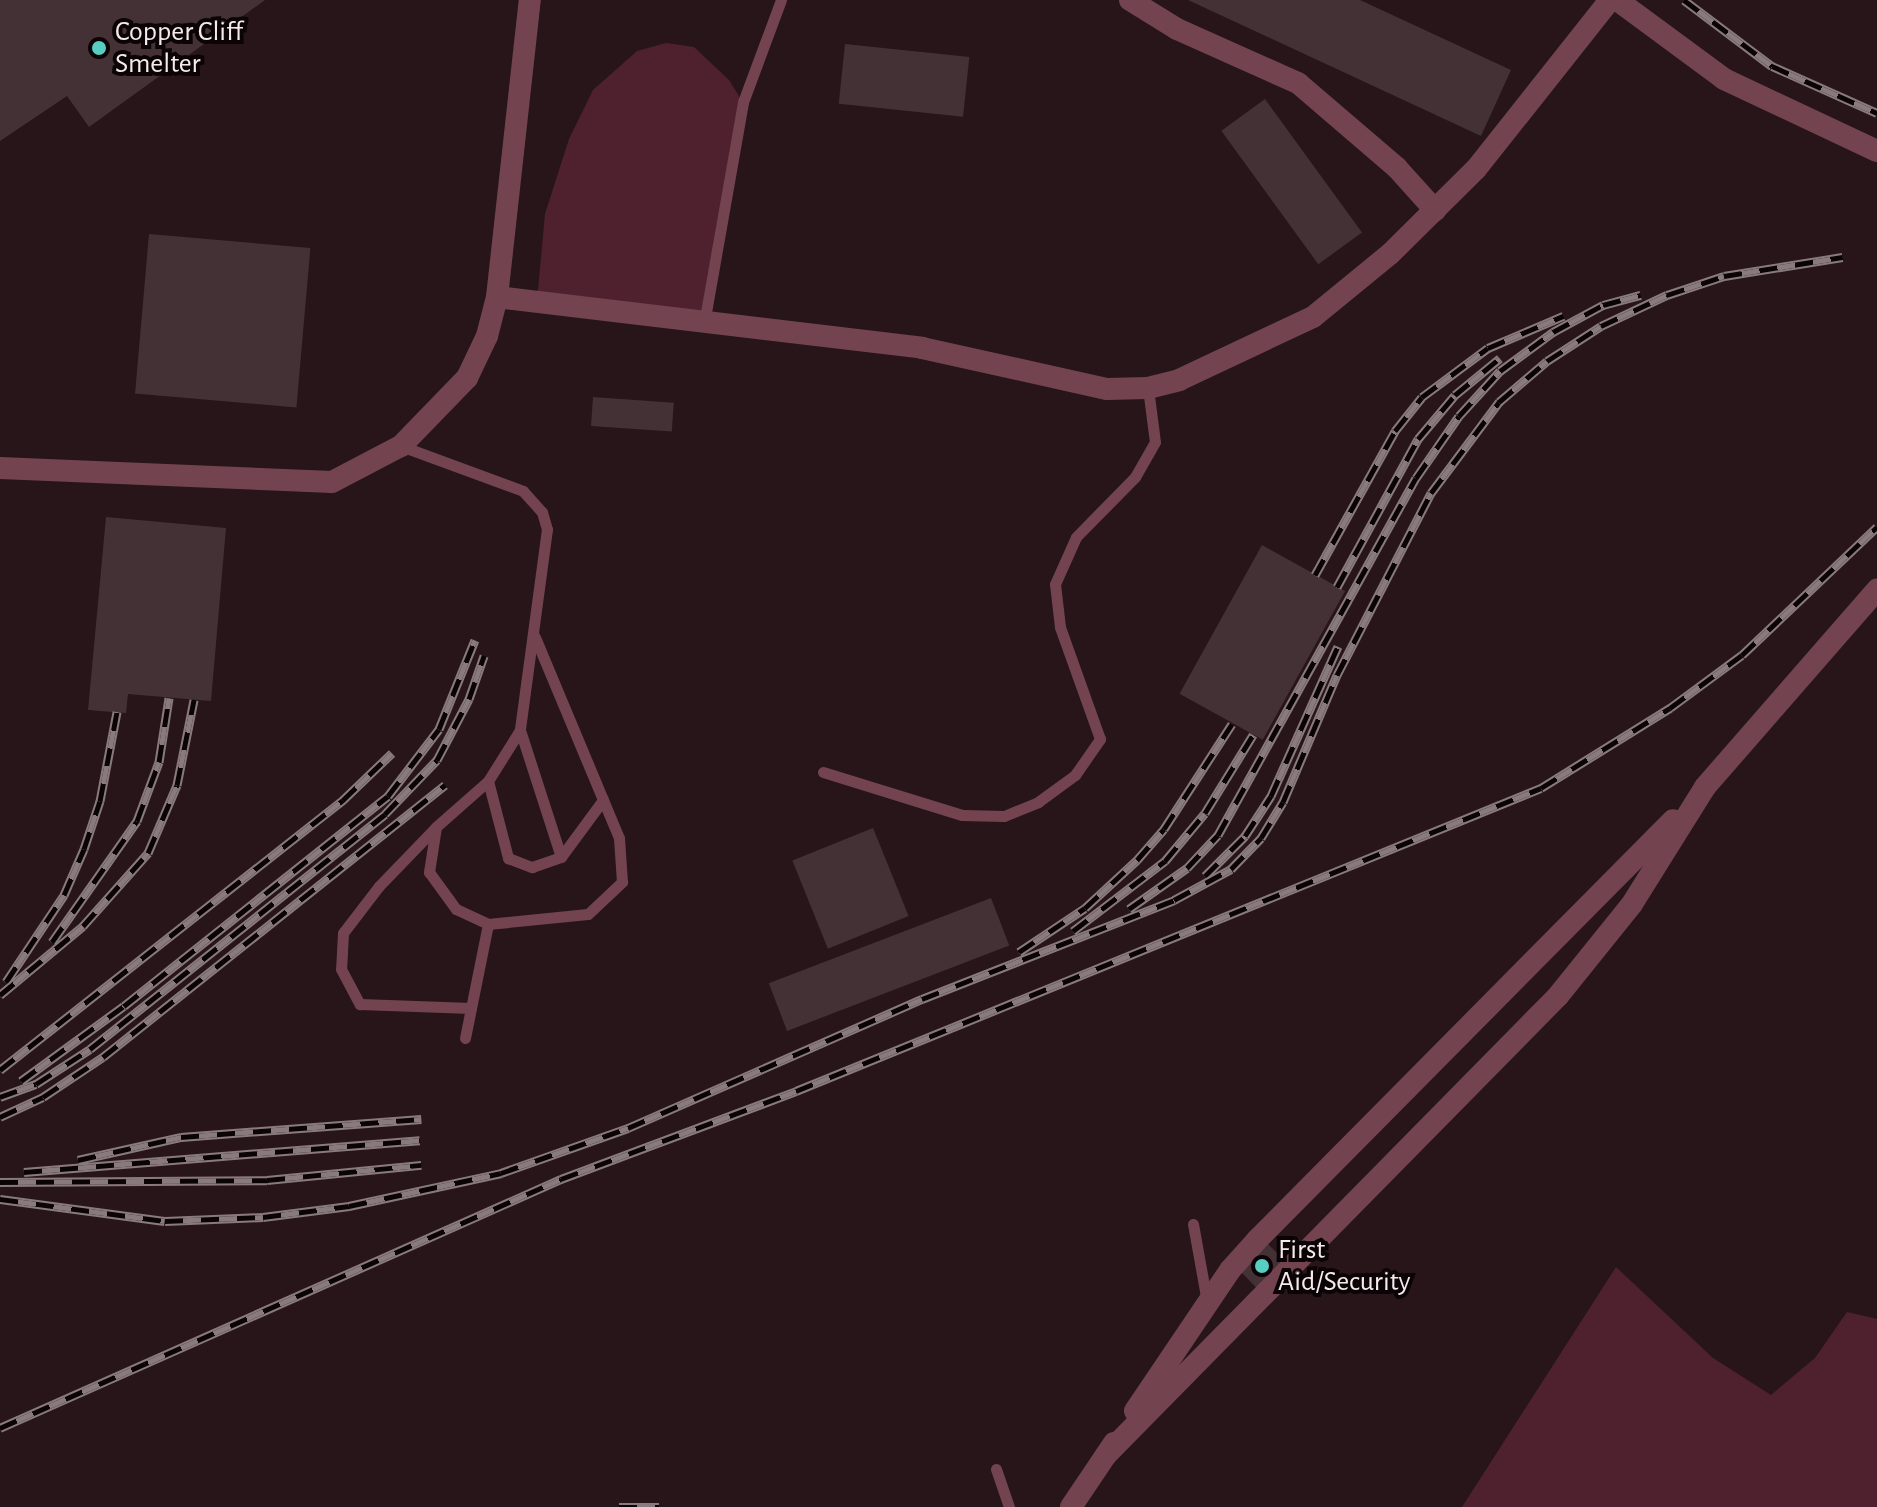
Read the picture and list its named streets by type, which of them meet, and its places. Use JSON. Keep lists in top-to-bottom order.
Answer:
{
  "places": ["Copper Cliff Smelter", "First Aid/Security"]
}
